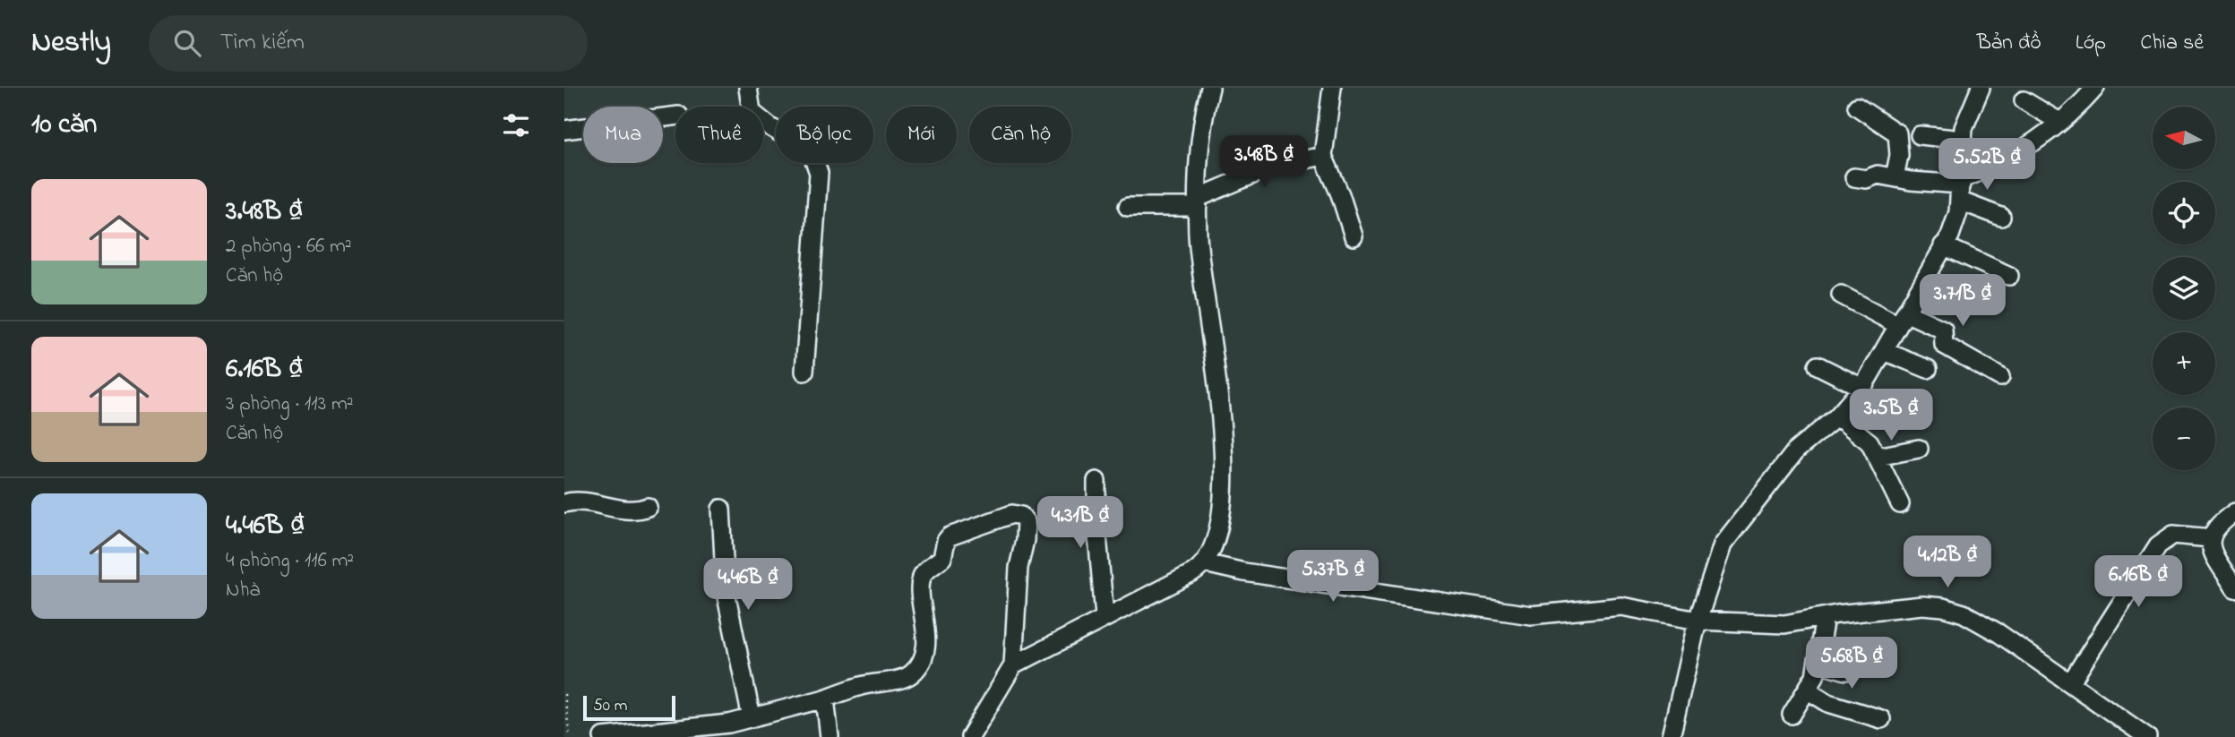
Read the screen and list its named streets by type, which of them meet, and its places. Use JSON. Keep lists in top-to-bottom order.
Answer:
{
  "scale_bar": "50 m",
  "north": "left",
  "page": {
    "header": "Nestly",
    "search": "Tìm kiếm",
    "nav": ["Bản đồ", "Lớp", "Chia sẻ"],
    "heading": "10 căn",
    "map_buttons": ["+", "−"],
    "chip": [
      "Mua",
      "Thuê",
      "Bộ lọc",
      "Mới",
      "Căn hộ"
    ],
    "price": [
      "3.48B ₫",
      "5.52B ₫",
      "3.71B ₫",
      "3.5B ₫",
      "4.31B ₫",
      "4.12B ₫",
      "5.37B ₫",
      "6.16B ₫",
      "4.46B ₫",
      "5.68B ₫"
    ],
    "list": [
      {
        "name": "3.48B ₫",
        "note": "2 phòng · 66 m² · Căn hộ"
      },
      {
        "name": "6.16B ₫",
        "note": "3 phòng · 113 m² · Căn hộ"
      },
      {
        "name": "4.46B ₫",
        "note": "4 phòng · 116 m² · Nhà"
      }
    ],
    "scale": "50 m"
  }
}
